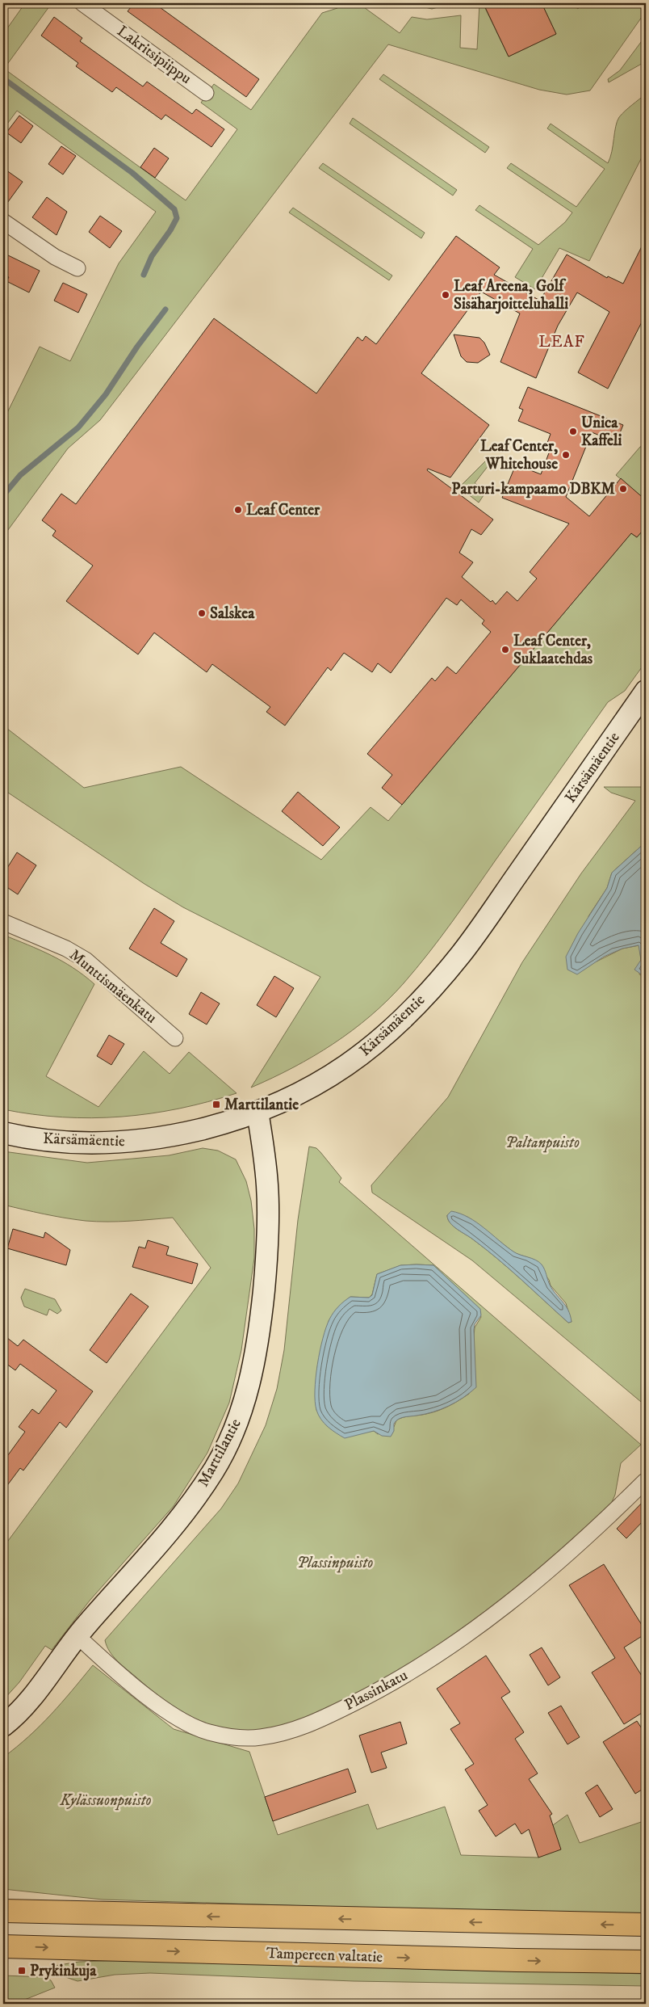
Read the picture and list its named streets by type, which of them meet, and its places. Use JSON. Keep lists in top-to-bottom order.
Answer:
{
  "streets": {
    "highway": ["Tampereen valtatie"],
    "street": [
      "Lakritsipiippu",
      "Kärsämäentie",
      "Munttismäenkatu",
      "Marttilantie",
      "Plassinkatu"
    ]
  },
  "crossings": [
    ["Kärsämäentie", "Marttilantie"],
    ["Marttilantie", "Plassinkatu"]
  ],
  "districts": ["LEAF"],
  "parks": ["Paltanpuisto", "Plassinpuisto", "Kylässuonpuisto"],
  "places": {
    "other": [
      "Leaf Areena, Golf Sisäharjoitteluhalli",
      "Unica Kaffeli",
      "Leaf Center, Whitehouse",
      "Parturi-kampaamo DBKM",
      "Leaf Center",
      "Salskea",
      "Leaf Center, Suklaatehdas"
    ],
    "transit": ["Marttilantie", "Prykinkuja"]
  }
}
